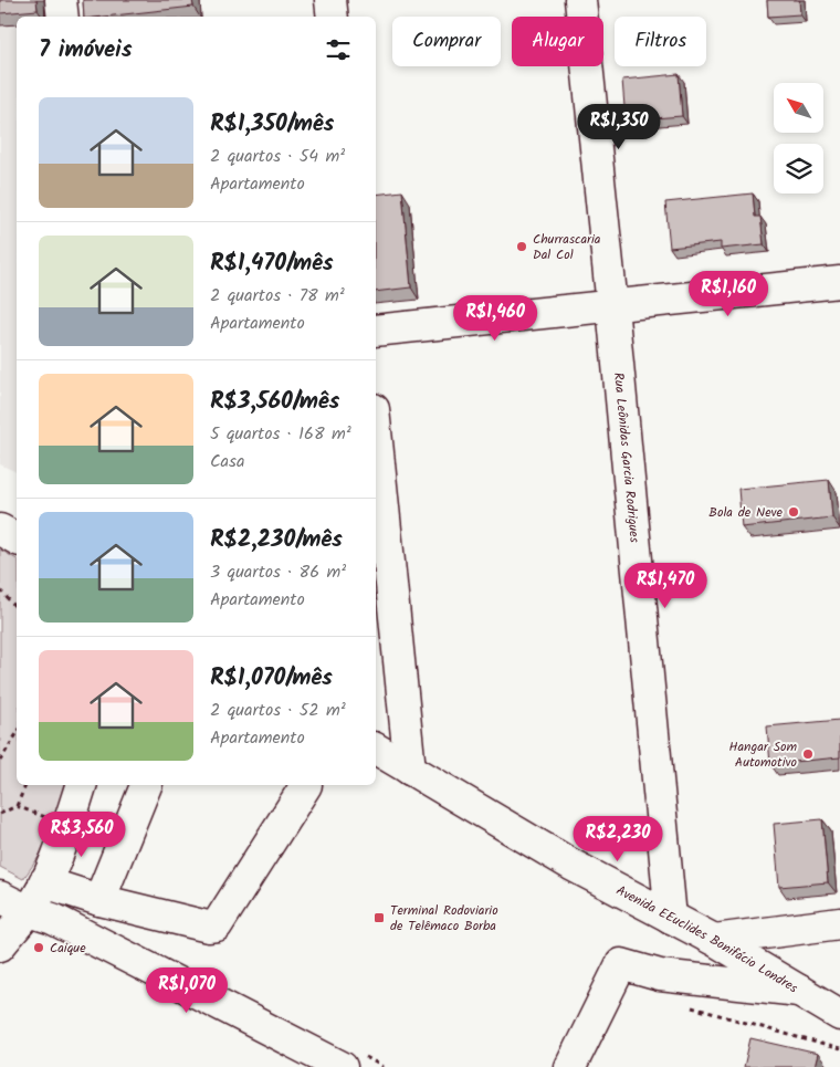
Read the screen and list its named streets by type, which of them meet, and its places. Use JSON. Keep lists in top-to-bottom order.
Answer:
{
  "streets": {
    "street": ["Rua Leônidas Garcia Rodrigues", "Avenida EEuclides Bonifácio Londres"]
  },
  "crossings": [
    ["Rua Leônidas Garcia Rodrigues", "Avenida EEuclides Bonifácio Londres"]
  ],
  "places": {
    "other": [
      "Churrascaria Dal Col",
      "Bola de Neve",
      "Hangar Som Automotivo",
      "Caique"
    ],
    "transit": ["Terminal Rodoviario de Telêmaco Borba"]
  },
  "north": "top left",
  "page": {
    "chip": ["Comprar", "Alugar", "Filtros"],
    "heading": "7 imóveis",
    "list": [
      {
        "name": "R$1,350/mês",
        "note": "2 quartos · 54 m² · Apartamento"
      },
      {
        "name": "R$1,470/mês",
        "note": "2 quartos · 78 m² · Apartamento"
      },
      {
        "name": "R$3,560/mês",
        "note": "5 quartos · 168 m² · Casa"
      },
      {
        "name": "R$2,230/mês",
        "note": "3 quartos · 86 m² · Apartamento"
      },
      {
        "name": "R$1,070/mês",
        "note": "2 quartos · 52 m² · Apartamento"
      }
    ],
    "price": [
      "R$1,350",
      "R$1,160",
      "R$1,460",
      "R$1,470",
      "R$3,560",
      "R$2,230",
      "R$1,070"
    ]
  }
}
